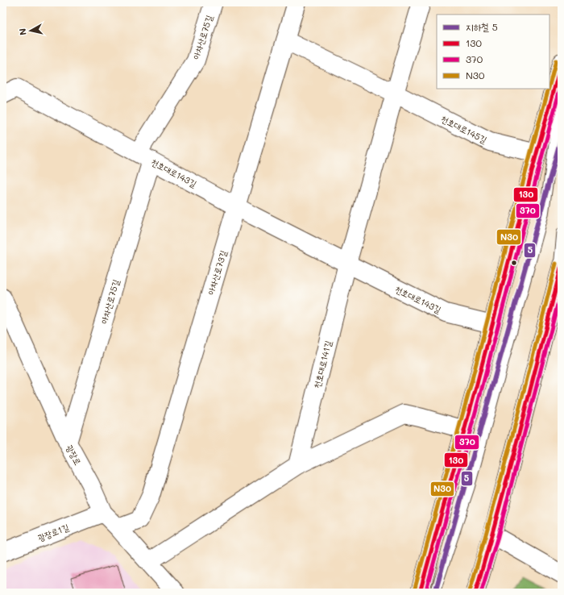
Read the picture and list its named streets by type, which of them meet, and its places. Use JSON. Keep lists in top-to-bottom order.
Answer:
{
  "streets": {
    "street": [
      "아차산로75길",
      "천호대로145길",
      "천호대로143길",
      "아차산로73길",
      "천호대로141길",
      "광장로",
      "광장로1길"
    ]
  },
  "crossings": [
    ["아차산로75길", "천호대로143길"],
    ["아차산로75길", "광장로"],
    ["천호대로145길", "아차산로73길"],
    ["천호대로143길", "아차산로73길"],
    ["천호대로143길", "천호대로141길"],
    ["아차산로73길", "광장로"],
    ["광장로", "광장로1길"]
  ],
  "lines": [
    "transit line N30",
    "transit line 130",
    "transit line 370",
    "metro line 5"
  ],
  "legend": [
    "지하철 5",
    "130",
    "370",
    "N30"
  ],
  "north": "left"
}
